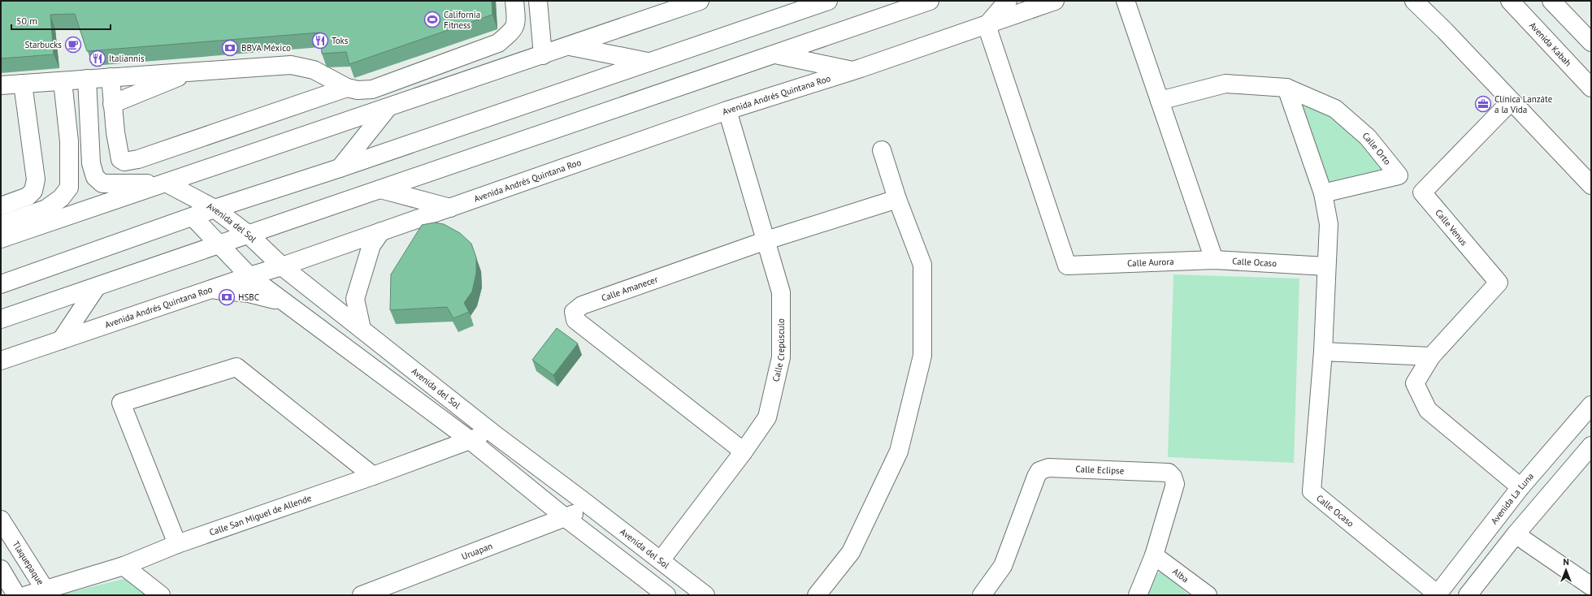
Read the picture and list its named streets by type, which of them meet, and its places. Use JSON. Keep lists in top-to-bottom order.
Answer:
{
  "streets": {
    "street": [
      "Avenida Kabah",
      "Avenida Andrés Quintana Roo",
      "Calle Orto",
      "Avenida del Sol",
      "Calle Venus",
      "Calle Aurora",
      "Calle Ocaso",
      "Calle Amanecer",
      "Calle Crepúsculo",
      "Calle Eclipse",
      "Avenida La Luna",
      "Calle San Miguel de Allende",
      "Uruapan",
      "Tlaquepaque",
      "Alba"
    ]
  },
  "crossings": [
    ["Avenida Andrés Quintana Roo", "Avenida del Sol"],
    ["Avenida Andrés Quintana Roo", "Calle Aurora"],
    ["Avenida Andrés Quintana Roo", "Calle Crepúsculo"],
    ["Avenida del Sol", "Calle Crepúsculo"],
    ["Avenida del Sol", "Calle San Miguel de Allende"],
    ["Avenida del Sol", "Uruapan"],
    ["Calle Aurora", "Calle Ocaso"],
    ["Calle Ocaso", "Avenida La Luna"],
    ["Calle Amanecer", "Calle Crepúsculo"],
    ["Calle Eclipse", "Alba"],
    ["Calle San Miguel de Allende", "Tlaquepaque"]
  ],
  "places": {
    "sports": ["California Fitness"],
    "restaurant": ["Toks", "Italiannis"],
    "cafe": ["Starbucks"],
    "bank": ["BBVA México", "HSBC"],
    "office": ["Clínica Lanzáte a la Vida"]
  },
  "scale_bar": "50 m",
  "north": "top"
}
